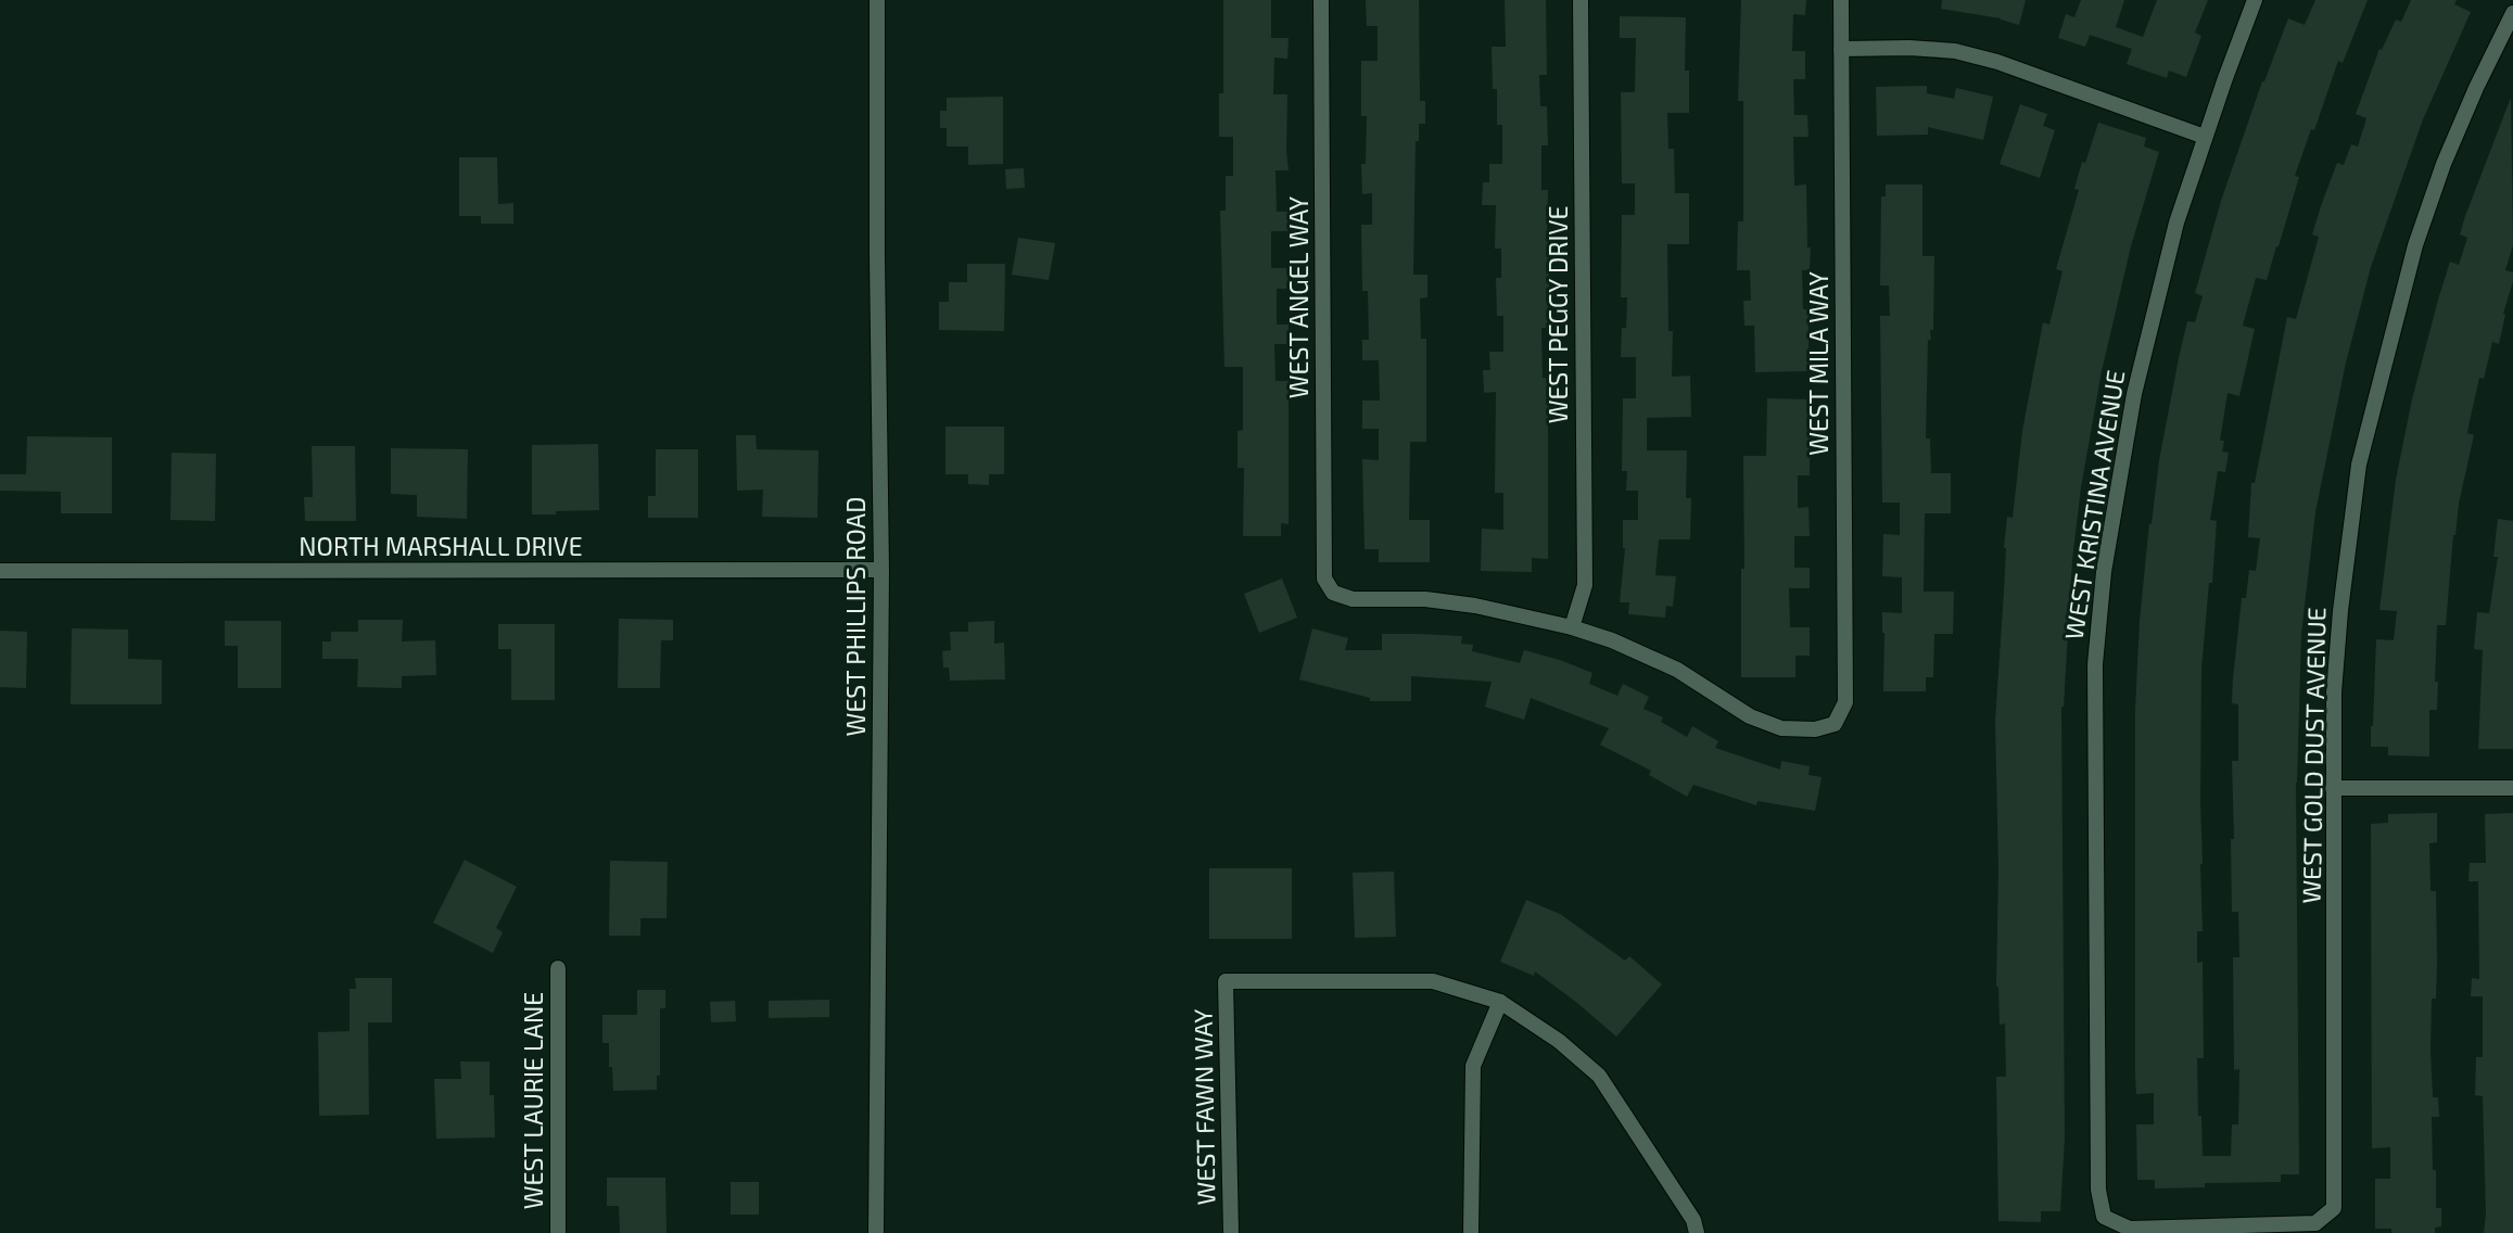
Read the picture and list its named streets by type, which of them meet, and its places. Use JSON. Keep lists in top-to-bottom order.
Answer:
{
  "streets": {
    "street": [
      "WEST ANGEL WAY",
      "WEST PEGGY DRIVE",
      "WEST MILA WAY",
      "WEST KRISTINA AVENUE",
      "NORTH MARSHALL DRIVE",
      "WEST PHILLIPS ROAD",
      "WEST GOLD DUST AVENUE",
      "WEST LAURIE LANE",
      "WEST FAWN WAY"
    ]
  },
  "crossings": [
    ["WEST ANGEL WAY", "WEST PEGGY DRIVE"],
    ["WEST ANGEL WAY", "WEST MILA WAY"],
    ["WEST PEGGY DRIVE", "WEST MILA WAY"],
    ["WEST KRISTINA AVENUE", "WEST GOLD DUST AVENUE"],
    ["NORTH MARSHALL DRIVE", "WEST PHILLIPS ROAD"]
  ]
}
